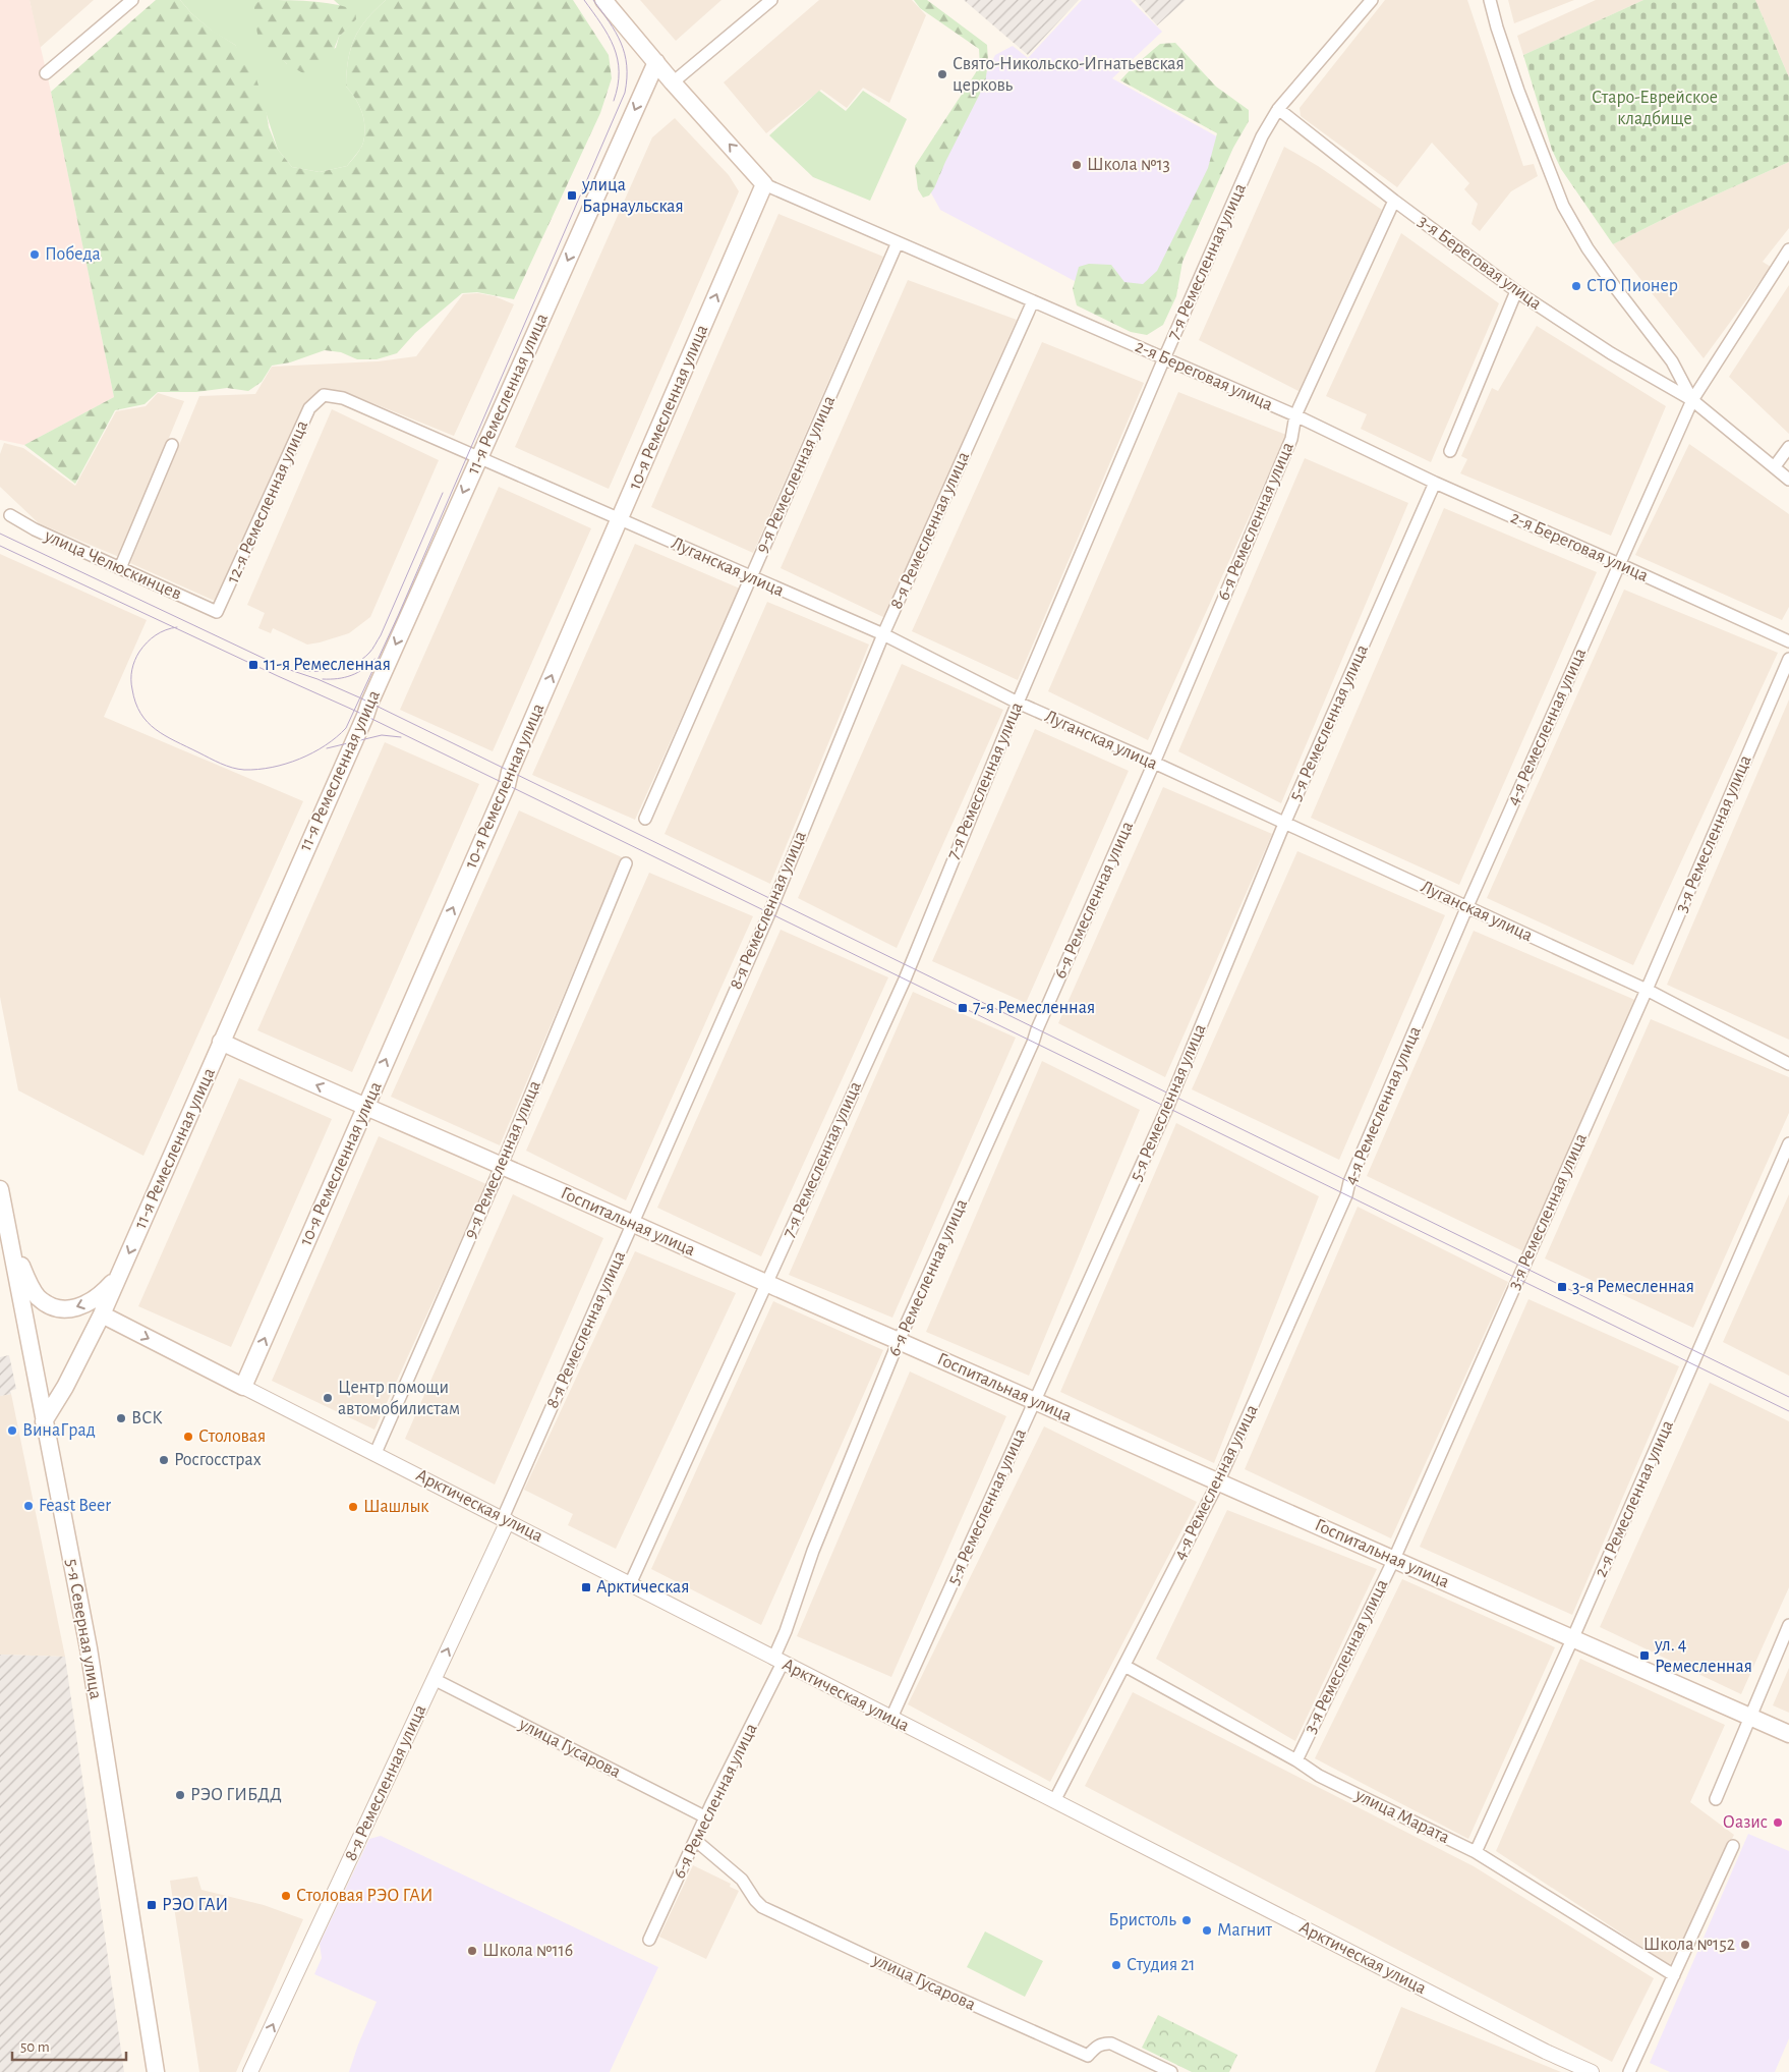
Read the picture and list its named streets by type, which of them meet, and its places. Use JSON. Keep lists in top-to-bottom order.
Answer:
{
  "streets": {
    "main road": [
      "2-я Береговая улица",
      "11-я Ремесленная улица",
      "10-я Ремесленная улица",
      "Госпитальная улица",
      "Арктическая улица",
      "5-я Северная улица"
    ],
    "street": [
      "7-я Ремесленная улица",
      "3-я Береговая улица",
      "9-я Ремесленная улица",
      "12-я Ремесленная улица",
      "6-я Ремесленная улица",
      "8-я Ремесленная улица",
      "улица Челюскинцев",
      "Луганская улица",
      "5-я Ремесленная улица",
      "4-я Ремесленная улица",
      "3-я Ремесленная улица",
      "2-я Ремесленная улица",
      "улица Гусарова",
      "улица Марата"
    ]
  },
  "crossings": [
    ["7-я Ремесленная улица", "3-я Береговая улица"],
    ["7-я Ремесленная улица", "2-я Береговая улица"],
    ["7-я Ремесленная улица", "Луганская улица"],
    ["7-я Ремесленная улица", "Госпитальная улица"],
    ["7-я Ремесленная улица", "Арктическая улица"],
    ["3-я Береговая улица", "6-я Ремесленная улица"],
    ["3-я Береговая улица", "4-я Ремесленная улица"],
    ["2-я Береговая улица", "11-я Ремесленная улица"],
    ["2-я Береговая улица", "10-я Ремесленная улица"],
    ["2-я Береговая улица", "9-я Ремесленная улица"],
    ["2-я Береговая улица", "6-я Ремесленная улица"],
    ["2-я Береговая улица", "8-я Ремесленная улица"],
    ["2-я Береговая улица", "5-я Ремесленная улица"],
    ["2-я Береговая улица", "4-я Ремесленная улица"],
    ["11-я Ремесленная улица", "Луганская улица"],
    ["11-я Ремесленная улица", "Госпитальная улица"],
    ["11-я Ремесленная улица", "Арктическая улица"],
    ["11-я Ремесленная улица", "5-я Северная улица"],
    ["10-я Ремесленная улица", "Луганская улица"],
    ["10-я Ремесленная улица", "Госпитальная улица"],
    ["10-я Ремесленная улица", "Арктическая улица"],
    ["9-я Ремесленная улица", "Луганская улица"],
    ["9-я Ремесленная улица", "Госпитальная улица"],
    ["9-я Ремесленная улица", "Арктическая улица"],
    ["12-я Ремесленная улица", "улица Челюскинцев"],
    ["12-я Ремесленная улица", "Луганская улица"],
    ["6-я Ремесленная улица", "Луганская улица"],
    ["6-я Ремесленная улица", "Госпитальная улица"],
    ["6-я Ремесленная улица", "Арктическая улица"],
    ["6-я Ремесленная улица", "улица Гусарова"],
    ["8-я Ремесленная улица", "Луганская улица"],
    ["8-я Ремесленная улица", "Госпитальная улица"],
    ["8-я Ремесленная улица", "Арктическая улица"],
    ["8-я Ремесленная улица", "улица Гусарова"],
    ["Луганская улица", "5-я Ремесленная улица"],
    ["Луганская улица", "4-я Ремесленная улица"],
    ["Луганская улица", "3-я Ремесленная улица"],
    ["5-я Ремесленная улица", "Госпитальная улица"],
    ["5-я Ремесленная улица", "Арктическая улица"],
    ["4-я Ремесленная улица", "Госпитальная улица"],
    ["4-я Ремесленная улица", "Арктическая улица"],
    ["4-я Ремесленная улица", "улица Марата"],
    ["3-я Ремесленная улица", "Госпитальная улица"],
    ["3-я Ремесленная улица", "улица Марата"],
    ["Госпитальная улица", "2-я Ремесленная улица"],
    ["2-я Ремесленная улица", "улица Марата"]
  ],
  "one_way": ["11-я Ремесленная улица", "10-я Ремесленная улица"],
  "parks": ["Старо-Еврейское кладбище"],
  "places": {
    "other": [
      "Свято-Никольско-Игнатьевская церковь",
      "Школа №13",
      "Победа",
      "СТО Пионер",
      "Центр помощи автомобилистам",
      "ВСК",
      "ВинаГрад",
      "Столовая",
      "Росгосстрах",
      "Feast Beer",
      "Шашлык",
      "РЭО ГИБДД",
      "Оазис",
      "Столовая РЭО ГАИ",
      "Бристоль",
      "Магнит",
      "Школа №152",
      "Школа №116",
      "Студия 21"
    ],
    "transit": [
      "улица Барнаульская",
      "11-я Ремесленная",
      "7-я Ремесленная",
      "3-я Ремесленная",
      "Арктическая",
      "ул. 4 Ремесленная",
      "РЭО ГАИ"
    ]
  },
  "scale_bar": "50 m"
}
